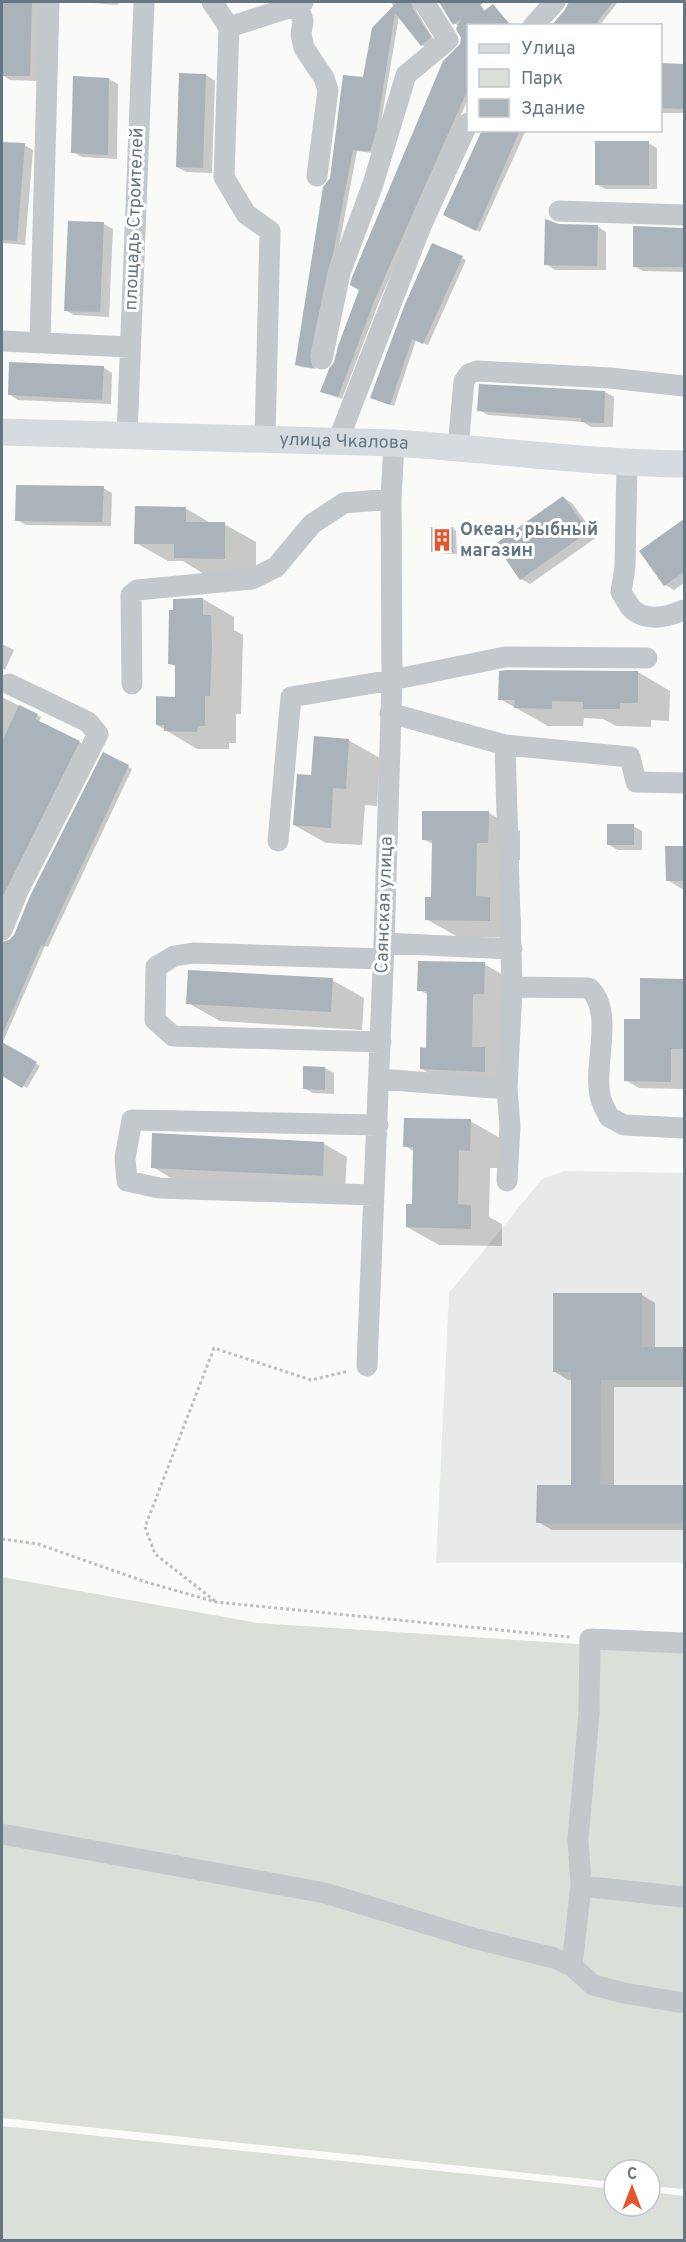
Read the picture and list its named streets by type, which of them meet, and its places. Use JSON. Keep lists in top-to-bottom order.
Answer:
{
  "streets": {
    "main road": ["улица Чкалова"],
    "street": ["площадь Строителей", "Саянская улица"]
  },
  "crossings": [
    ["площадь Строителей", "улица Чкалова"],
    ["улица Чкалова", "Саянская улица"]
  ],
  "places": {
    "building": ["Океан, рыбный магазин"]
  },
  "legend": ["Улица", "Парк", "Здание"],
  "north": "top"
}
